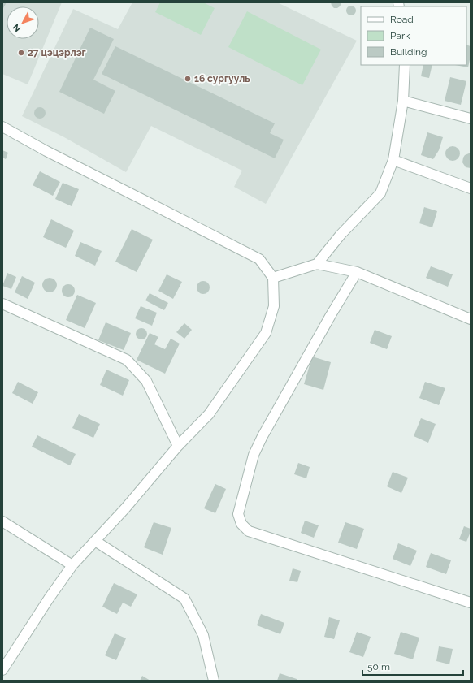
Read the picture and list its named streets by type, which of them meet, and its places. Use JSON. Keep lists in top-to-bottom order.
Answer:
{
  "places": ["27 цэцэрлэг", "16 сургууль"],
  "legend": ["Road", "Park", "Building"],
  "scale_bar": "50 m",
  "north": "bottom left"
}
